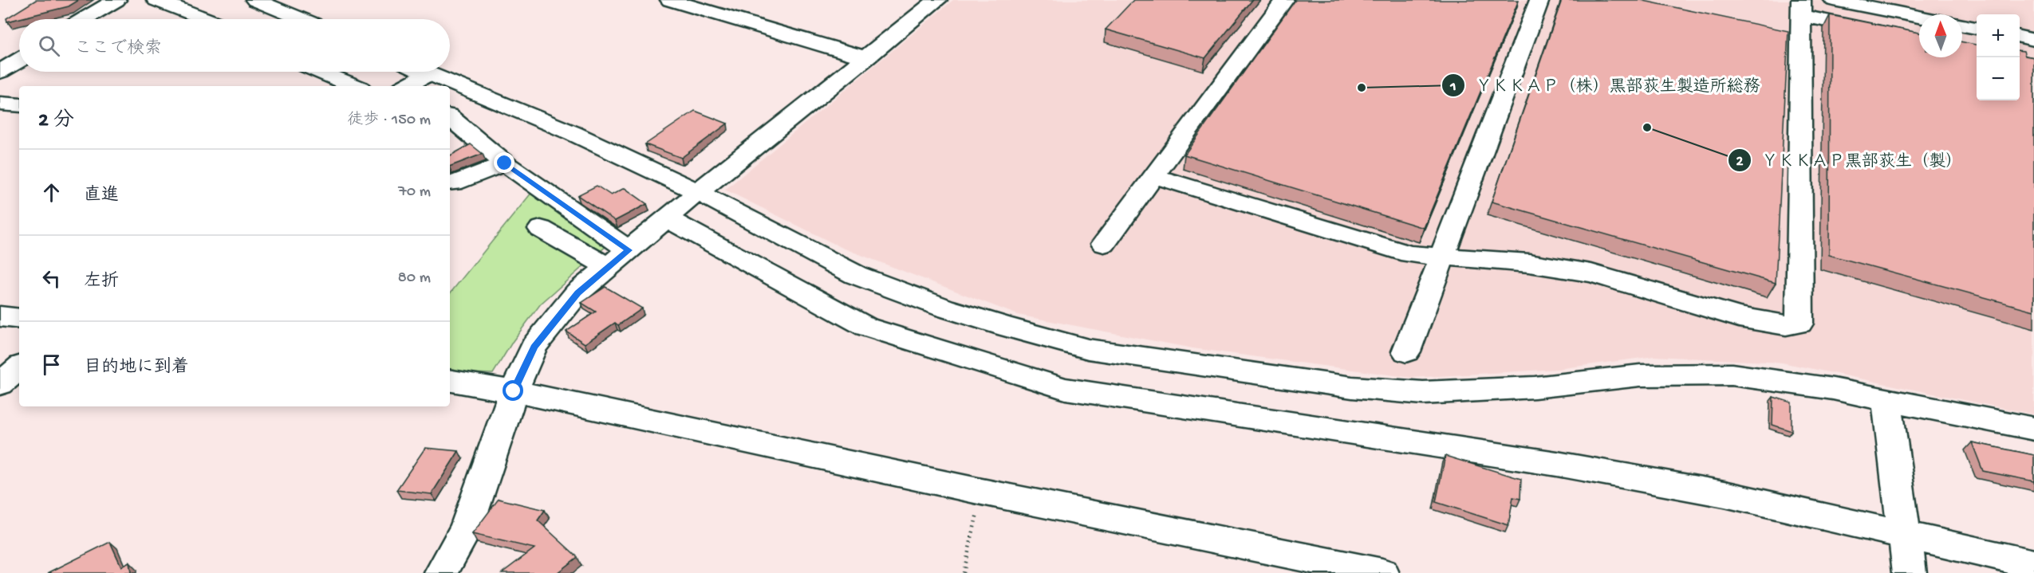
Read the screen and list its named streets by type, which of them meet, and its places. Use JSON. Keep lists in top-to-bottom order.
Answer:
{
  "places": ["ＹＫＫＡＰ（株）黒部荻生製造所総務", "ＹＫＫＡＰ黒部荻生（製）"],
  "north": "top",
  "page": {
    "map_buttons": ["+", "−"],
    "search": "ここで検索",
    "heading": ["2 分", "徒歩 · 150 m"],
    "list": [
      ["直進", "70 m"],
      ["左折", "80 m"],
      "目的地に到着"
    ]
  }
}
